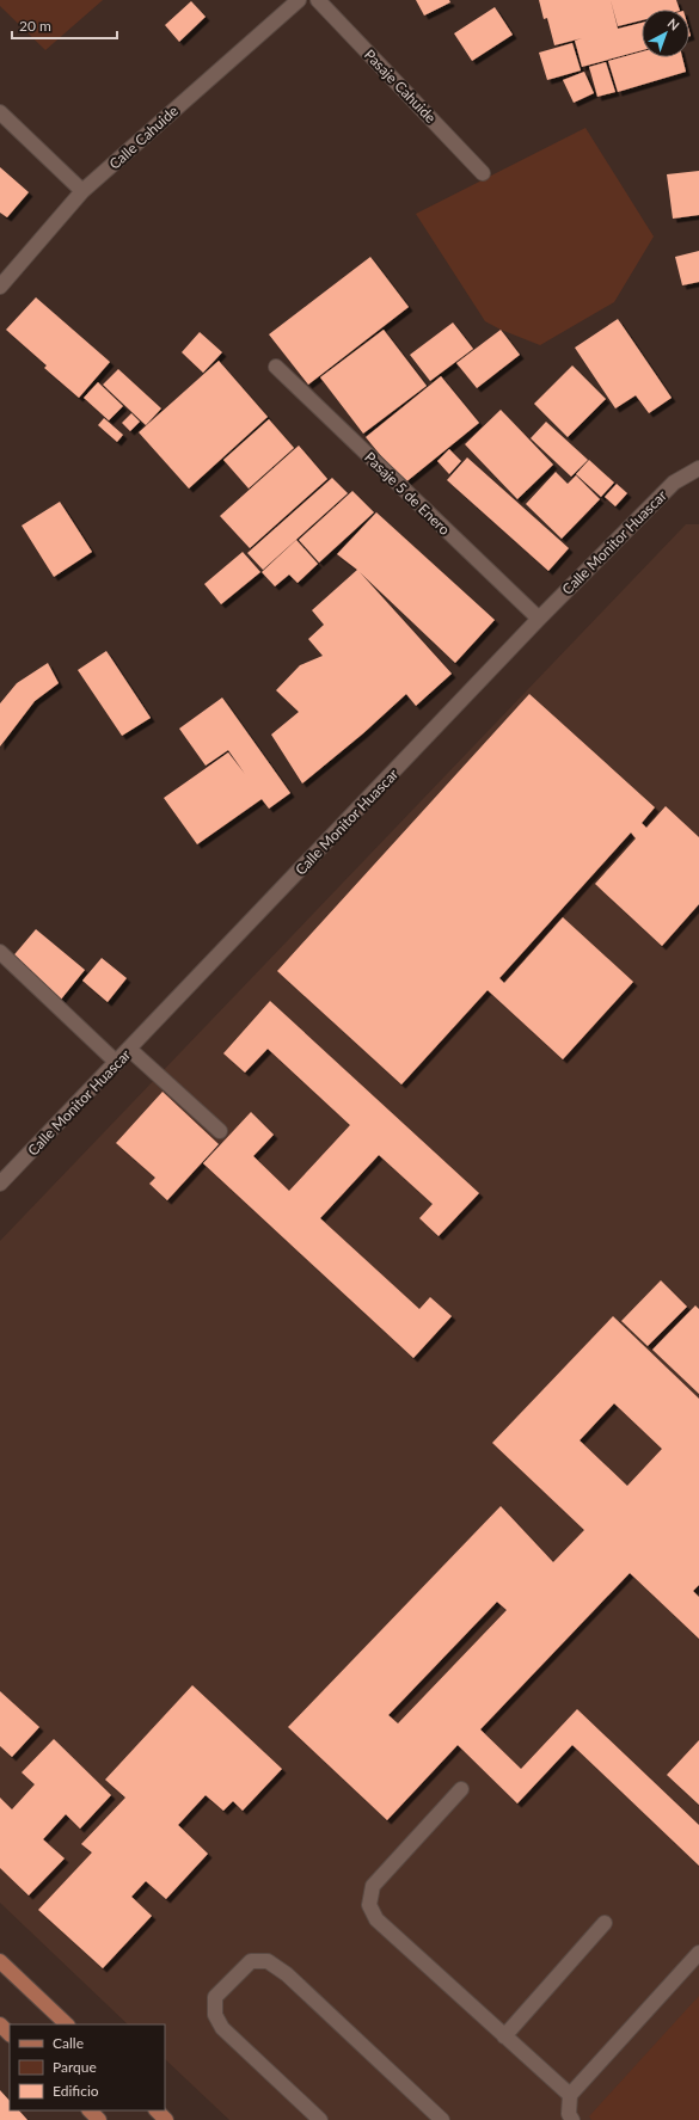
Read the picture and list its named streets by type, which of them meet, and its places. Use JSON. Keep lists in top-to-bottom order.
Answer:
{
  "streets": {
    "street": [
      "Pasaje Cahuide",
      "Calle Cahuide",
      "Pasaje 5 de Enero",
      "Calle Monitor Huascar"
    ]
  },
  "crossings": [
    ["Pasaje 5 de Enero", "Calle Monitor Huascar"]
  ],
  "legend": ["Calle", "Parque", "Edificio"],
  "scale_bar": "20 m",
  "north": "top right"
}
